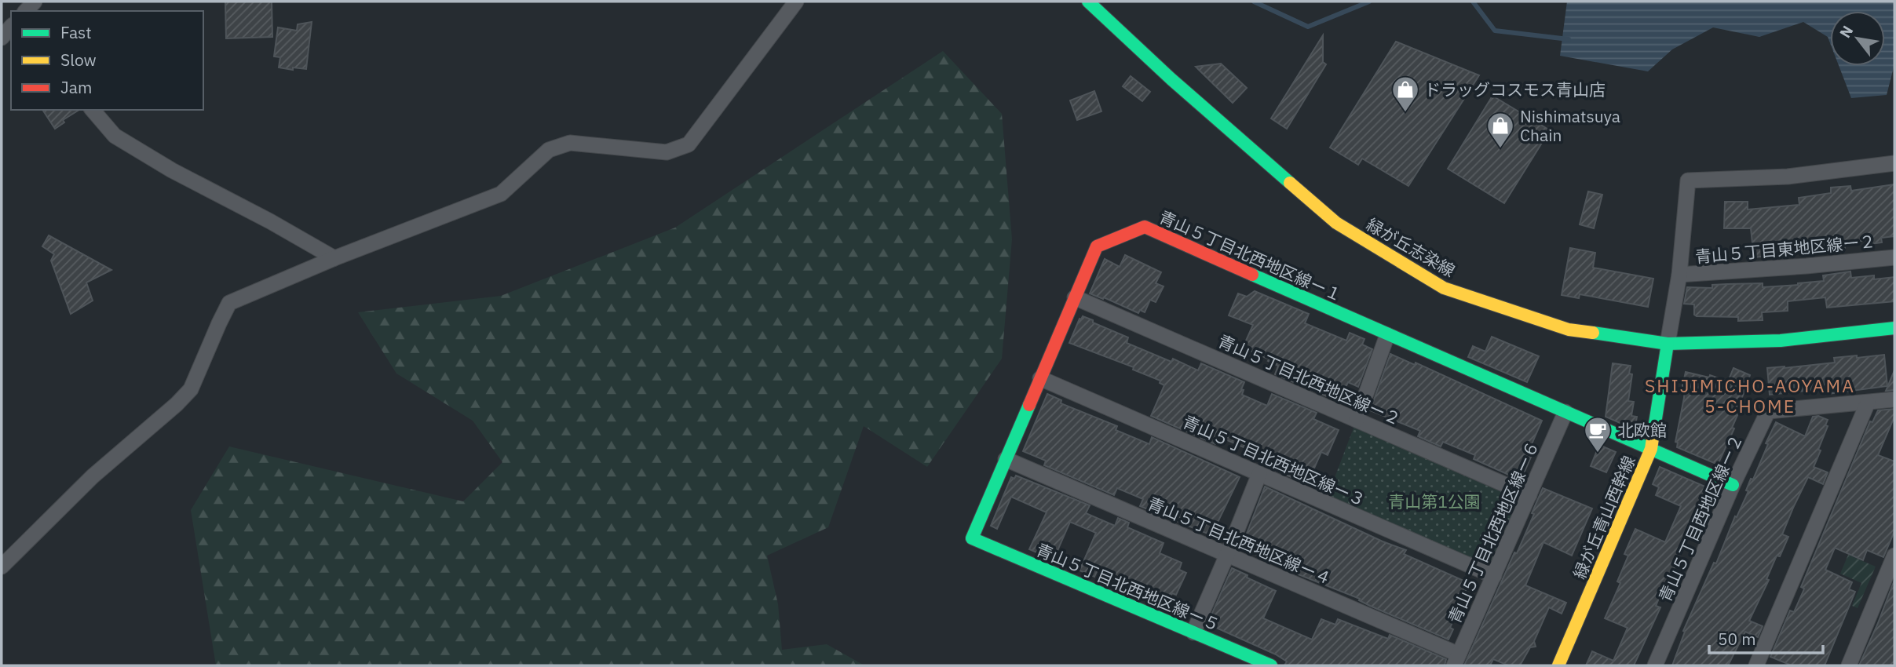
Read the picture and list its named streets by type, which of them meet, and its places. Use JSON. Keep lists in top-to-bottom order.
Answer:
{
  "streets": {
    "street": [
      "緑が丘志染線",
      "青山５丁目東地区線ー２",
      "青山５丁目北西地区線ー１",
      "青山５丁目北西地区線ー２",
      "青山５丁目北西地区線ー３",
      "緑が丘青山西幹線",
      "青山５丁目西地区線ー２",
      "青山５丁目北西地区線ー６",
      "青山５丁目北西地区線ー４",
      "青山５丁目北西地区線ー５"
    ]
  },
  "crossings": [
    ["緑が丘志染線", "緑が丘青山西幹線"],
    ["青山５丁目北西地区線ー１", "青山５丁目北西地区線ー２"],
    ["青山５丁目北西地区線ー１", "青山５丁目北西地区線ー３"],
    ["青山５丁目北西地区線ー１", "緑が丘青山西幹線"],
    ["青山５丁目北西地区線ー１", "青山５丁目西地区線ー２"],
    ["青山５丁目北西地区線ー１", "青山５丁目北西地区線ー６"],
    ["青山５丁目北西地区線ー１", "青山５丁目北西地区線ー４"],
    ["青山５丁目北西地区線ー１", "青山５丁目北西地区線ー５"],
    ["青山５丁目北西地区線ー２", "青山５丁目北西地区線ー６"],
    ["青山５丁目北西地区線ー３", "青山５丁目北西地区線ー６"],
    ["青山５丁目北西地区線ー６", "青山５丁目北西地区線ー４"]
  ],
  "districts": ["SHIJIMICHO-AOYAMA 5-CHOME"],
  "parks": ["青山第1公園"],
  "places": {
    "shop": ["ドラッグコスモス青山店", "Nishimatsuya Chain"],
    "cafe": ["北欧館"]
  },
  "legend": ["Fast", "Slow", "Jam"],
  "scale_bar": "50 m",
  "north": "top left"
}
